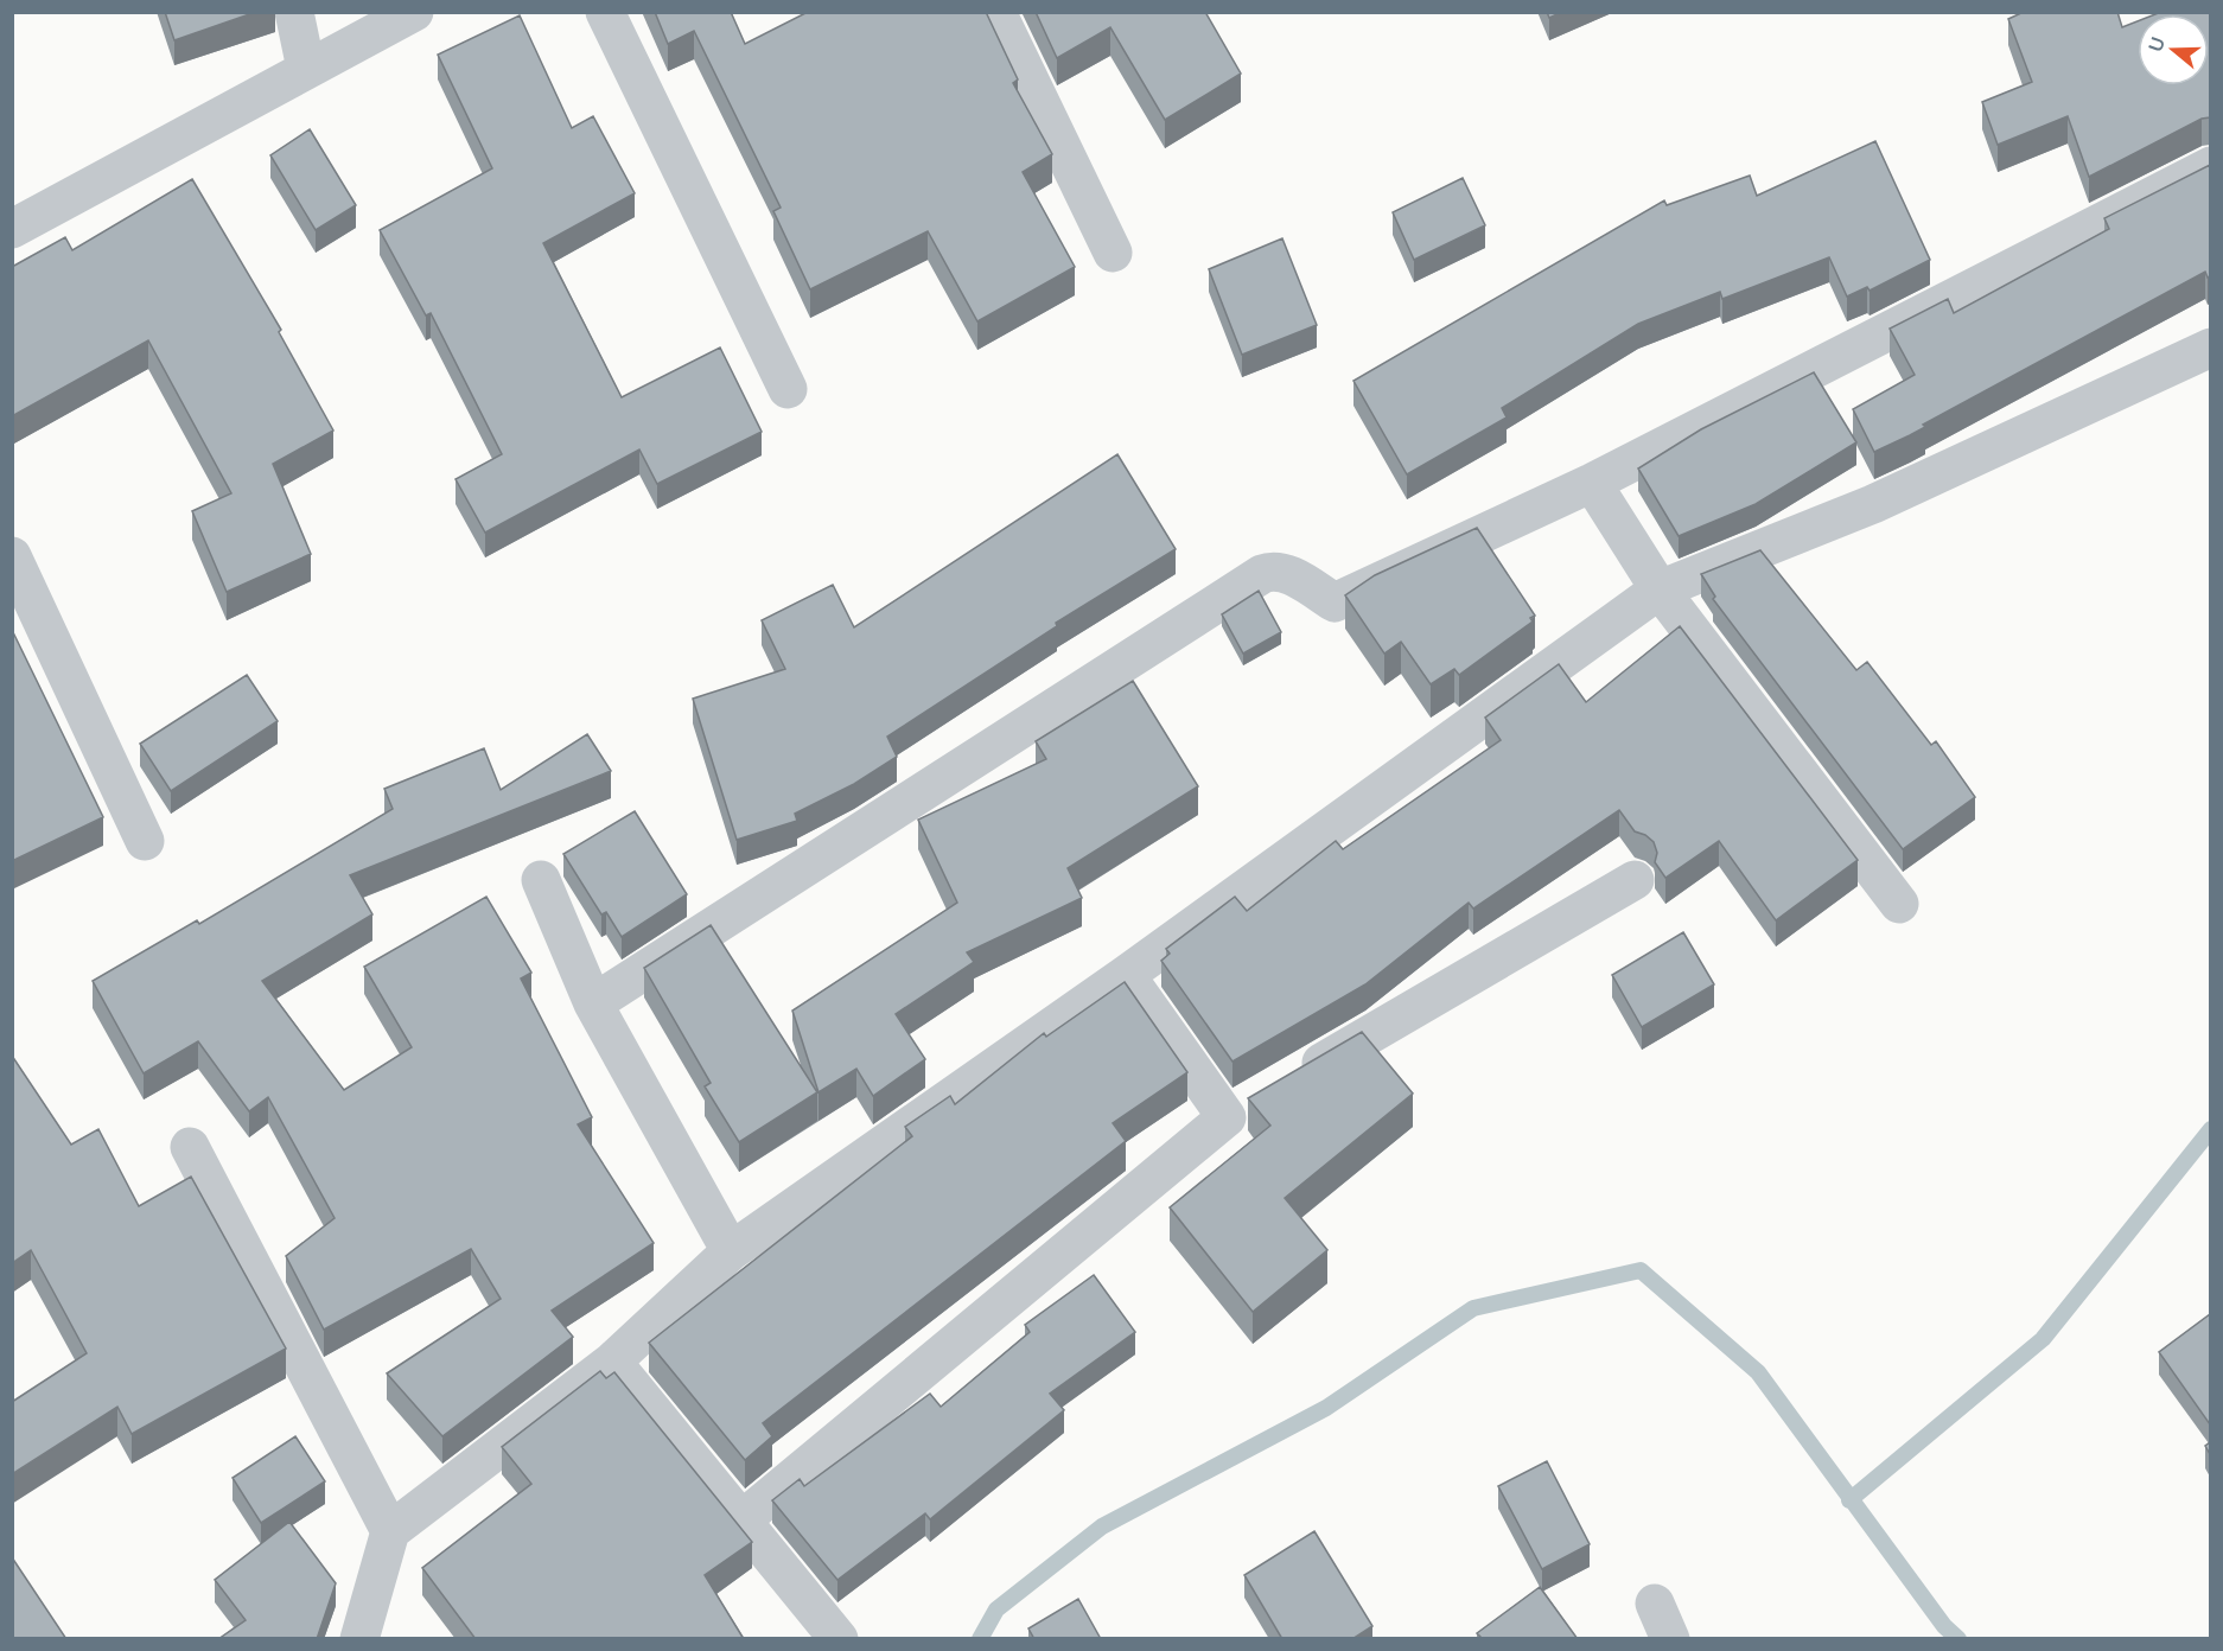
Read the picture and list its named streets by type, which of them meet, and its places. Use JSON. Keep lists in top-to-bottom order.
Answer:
{
  "north": "left"
}
